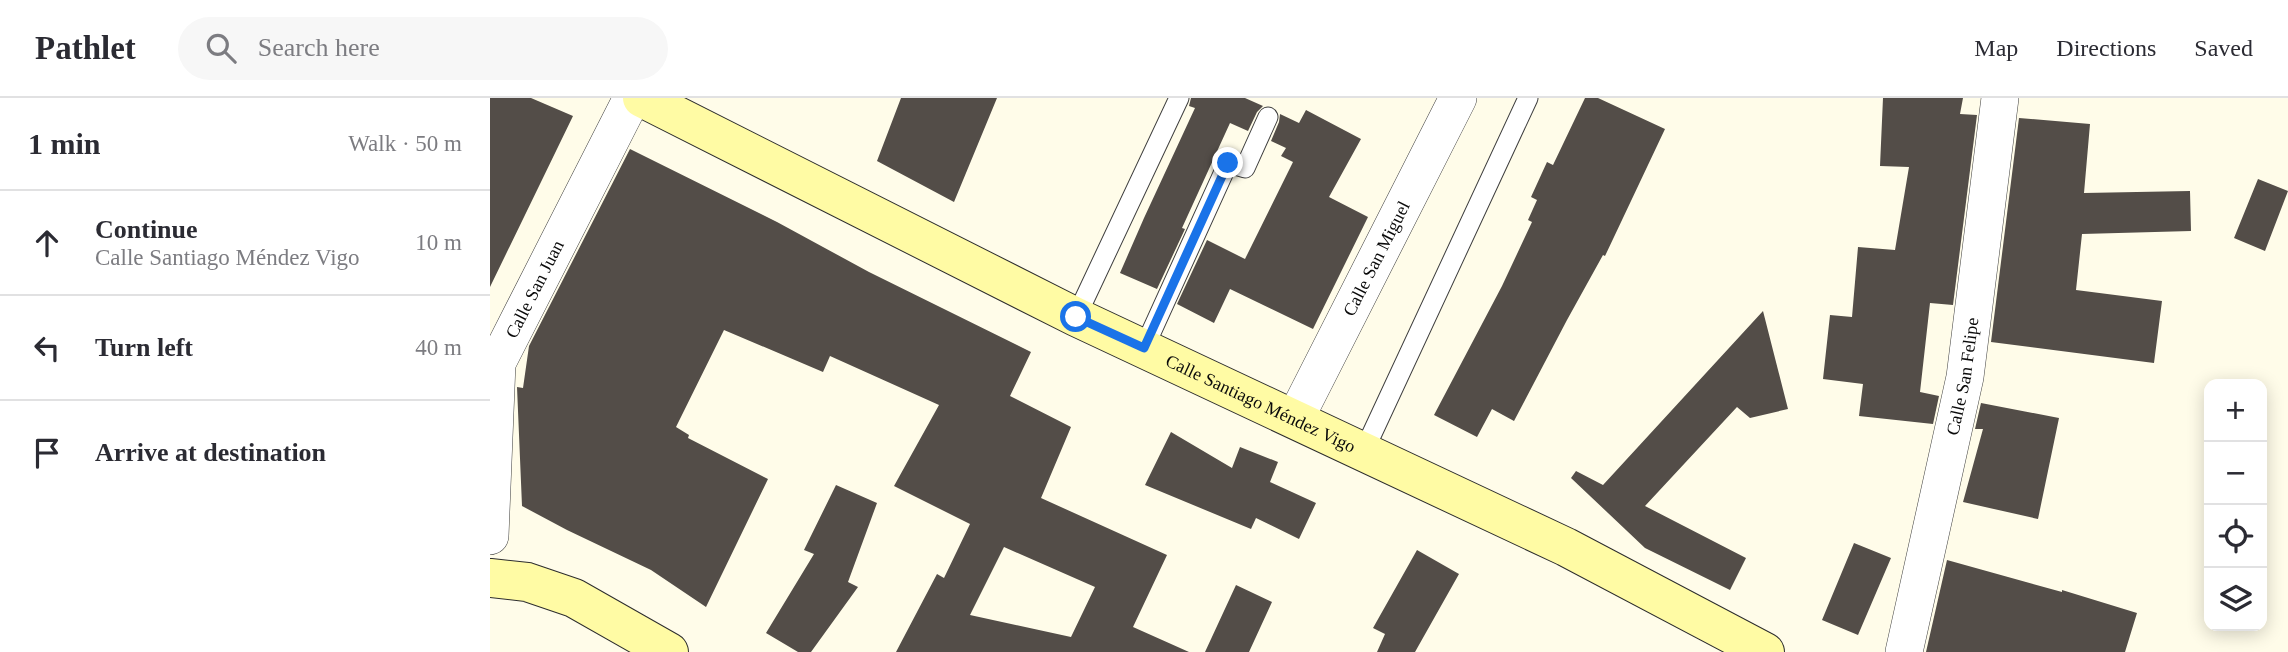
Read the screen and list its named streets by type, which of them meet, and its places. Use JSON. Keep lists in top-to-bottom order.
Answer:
{
  "streets": {
    "street": [
      "Calle San Miguel",
      "Calle San Juan",
      "Calle San Felipe",
      "Calle Santiago Méndez Vigo"
    ]
  },
  "crossings": [
    ["Calle San Miguel", "Calle Santiago Méndez Vigo"]
  ],
  "page": {
    "header": "Pathlet",
    "search": "Search here",
    "nav": ["Map", "Directions", "Saved"],
    "heading": ["1 min", "Walk · 50 m"],
    "list": [
      ["Continue", "Calle Santiago Méndez Vigo", "10 m"],
      ["Turn left", "40 m"],
      "Arrive at destination"
    ],
    "map_buttons": ["+", "−"]
  }
}
